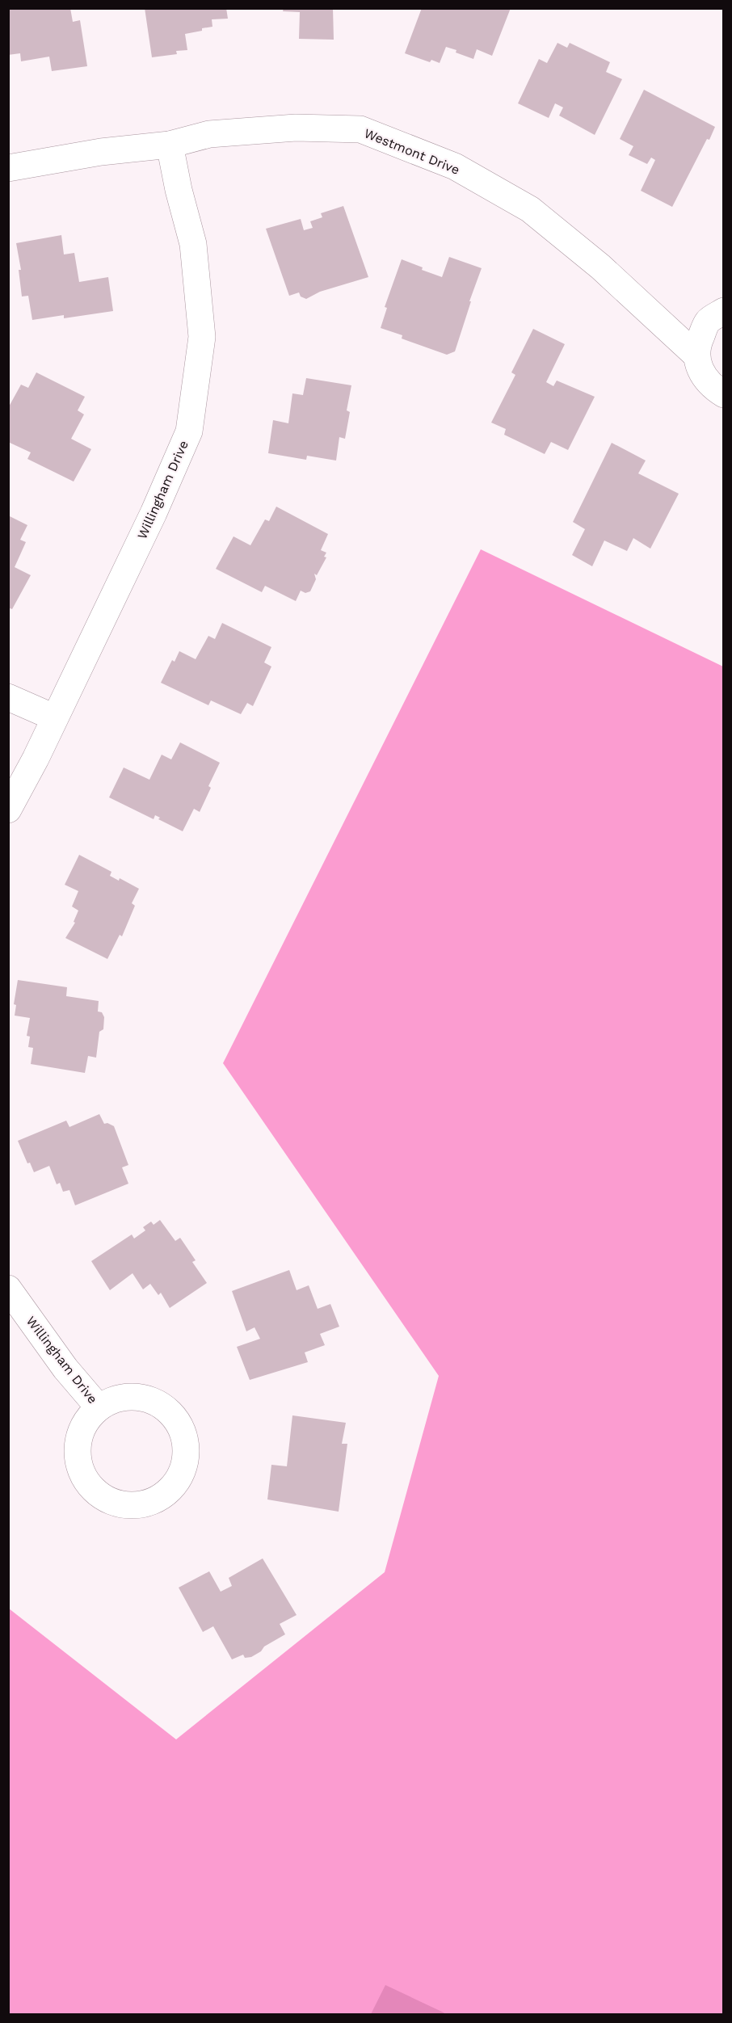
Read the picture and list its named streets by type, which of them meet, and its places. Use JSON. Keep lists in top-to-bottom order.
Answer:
{
  "streets": {
    "street": ["Westmont Drive", "Willingham Drive"]
  },
  "crossings": [
    ["Westmont Drive", "Willingham Drive"]
  ]
}
